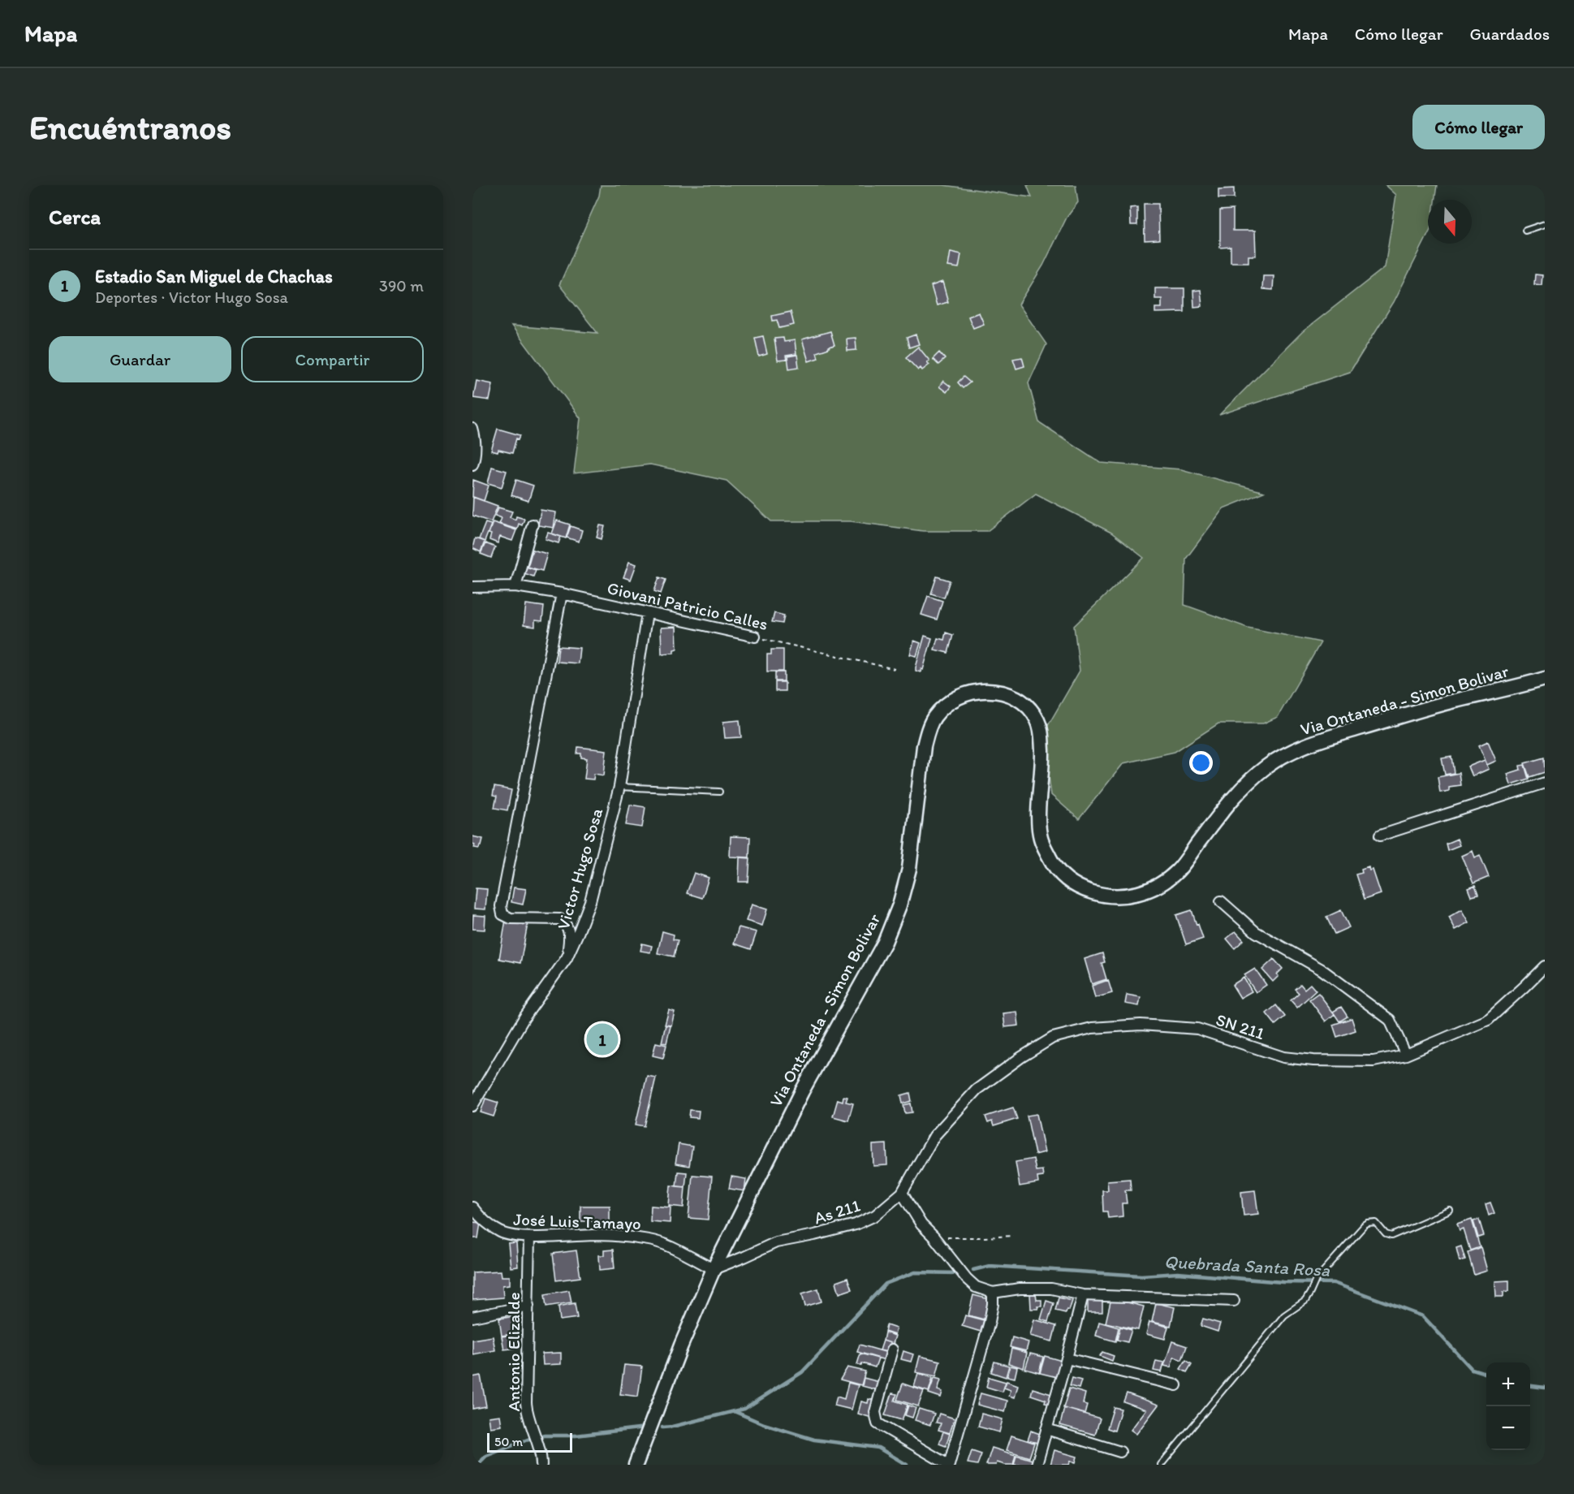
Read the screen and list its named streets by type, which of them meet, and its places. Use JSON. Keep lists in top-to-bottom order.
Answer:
{
  "streets": {
    "street": [
      "Giovani Patricio Calles",
      "Via Ontaneda - Simon Bolivar",
      "Victor Hugo Sosa",
      "SN 211",
      "As 211",
      "José Luis Tamayo",
      "Antonio Elizalde"
    ]
  },
  "crossings": [
    ["Giovani Patricio Calles", "Victor Hugo Sosa"],
    ["Via Ontaneda - Simon Bolivar", "As 211"],
    ["Via Ontaneda - Simon Bolivar", "José Luis Tamayo"],
    ["SN 211", "As 211"],
    ["As 211", "José Luis Tamayo"],
    ["José Luis Tamayo", "Antonio Elizalde"]
  ],
  "water": ["Quebrada Santa Rosa"],
  "scale_bar": "50 m",
  "north": "bottom",
  "page": {
    "header": "Mapa",
    "nav": ["Mapa", "Cómo llegar", "Guardados"],
    "buttons": [
      "Cómo llegar",
      ["Guardar", "Compartir"]
    ],
    "title": "Encuéntranos",
    "heading": "Cerca",
    "list": [
      {
        "mark": "1",
        "name": "Estadio San Miguel de Chachas",
        "note": "Deportes · Victor Hugo Sosa",
        "value": "390 m"
      }
    ],
    "pins": "1",
    "map_buttons": ["+", "−"],
    "scale": "50 m"
  }
}
